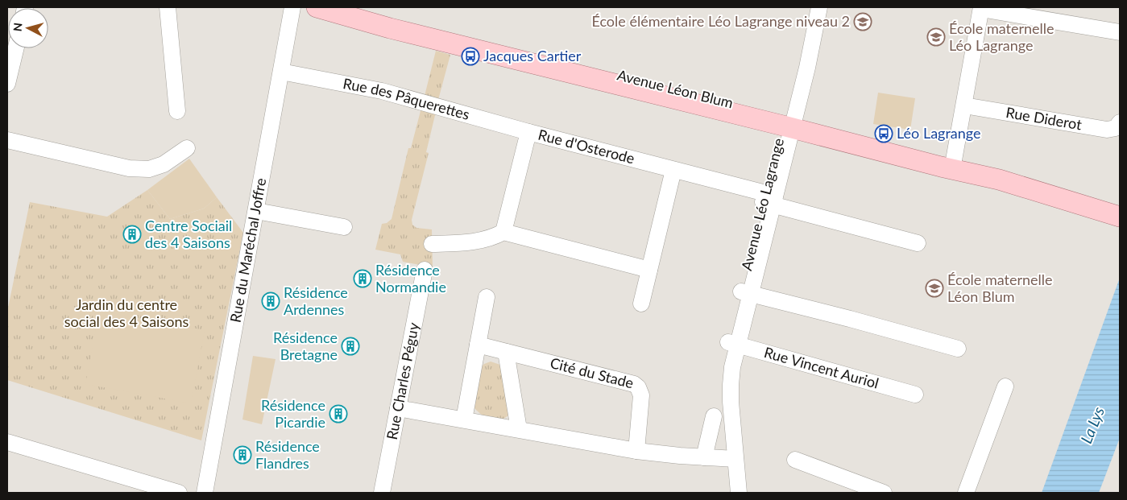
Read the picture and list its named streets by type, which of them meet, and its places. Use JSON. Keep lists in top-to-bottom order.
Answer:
{
  "streets": {
    "main road": ["Avenue Léon Blum"],
    "street": [
      "Rue des Pâquerettes",
      "Rue Diderot",
      "Rue d'Osterode",
      "Avenue Léo Lagrange",
      "Rue du Maréchal Joffre",
      "Rue Vincent Auriol",
      "Cité du Stade",
      "Rue Charles Péguy"
    ]
  },
  "crossings": [
    ["Avenue Léon Blum", "Avenue Léo Lagrange"],
    ["Rue des Pâquerettes", "Rue d'Osterode"],
    ["Rue des Pâquerettes", "Rue du Maréchal Joffre"],
    ["Rue d'Osterode", "Avenue Léo Lagrange"],
    ["Avenue Léo Lagrange", "Rue Vincent Auriol"]
  ],
  "water": ["La Lys"],
  "parks": ["Jardin du centre social des 4 Saisons"],
  "places": {
    "school or university": ["École élémentaire Léo Lagrange niveau 2", "École maternelle Léo Lagrange", "École maternelle Léon Blum"],
    "bus stop": ["Jacques Cartier", "Léo Lagrange"],
    "building": [
      "Centre Sociail des 4 Saisons",
      "Résidence Normandie",
      "Résidence Ardennes",
      "Résidence Bretagne",
      "Résidence Picardie",
      "Résidence Flandres"
    ]
  },
  "north": "left"
}
